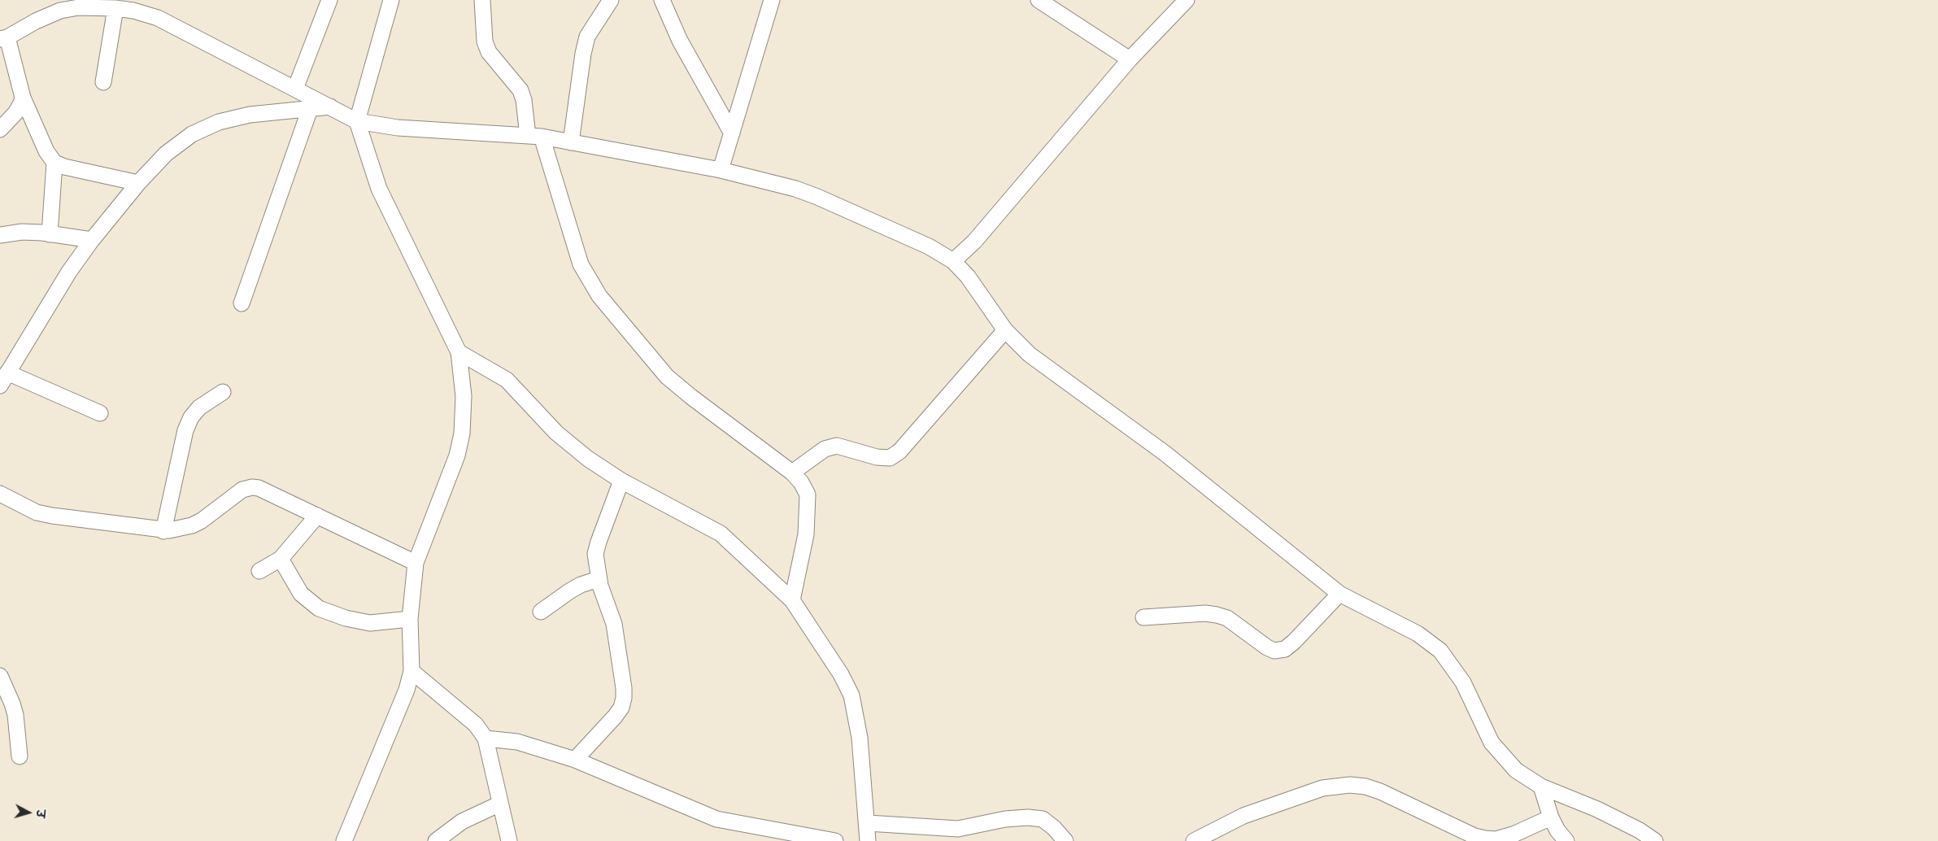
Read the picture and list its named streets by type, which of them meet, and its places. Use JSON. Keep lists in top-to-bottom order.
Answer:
{
  "north": "right"
}
